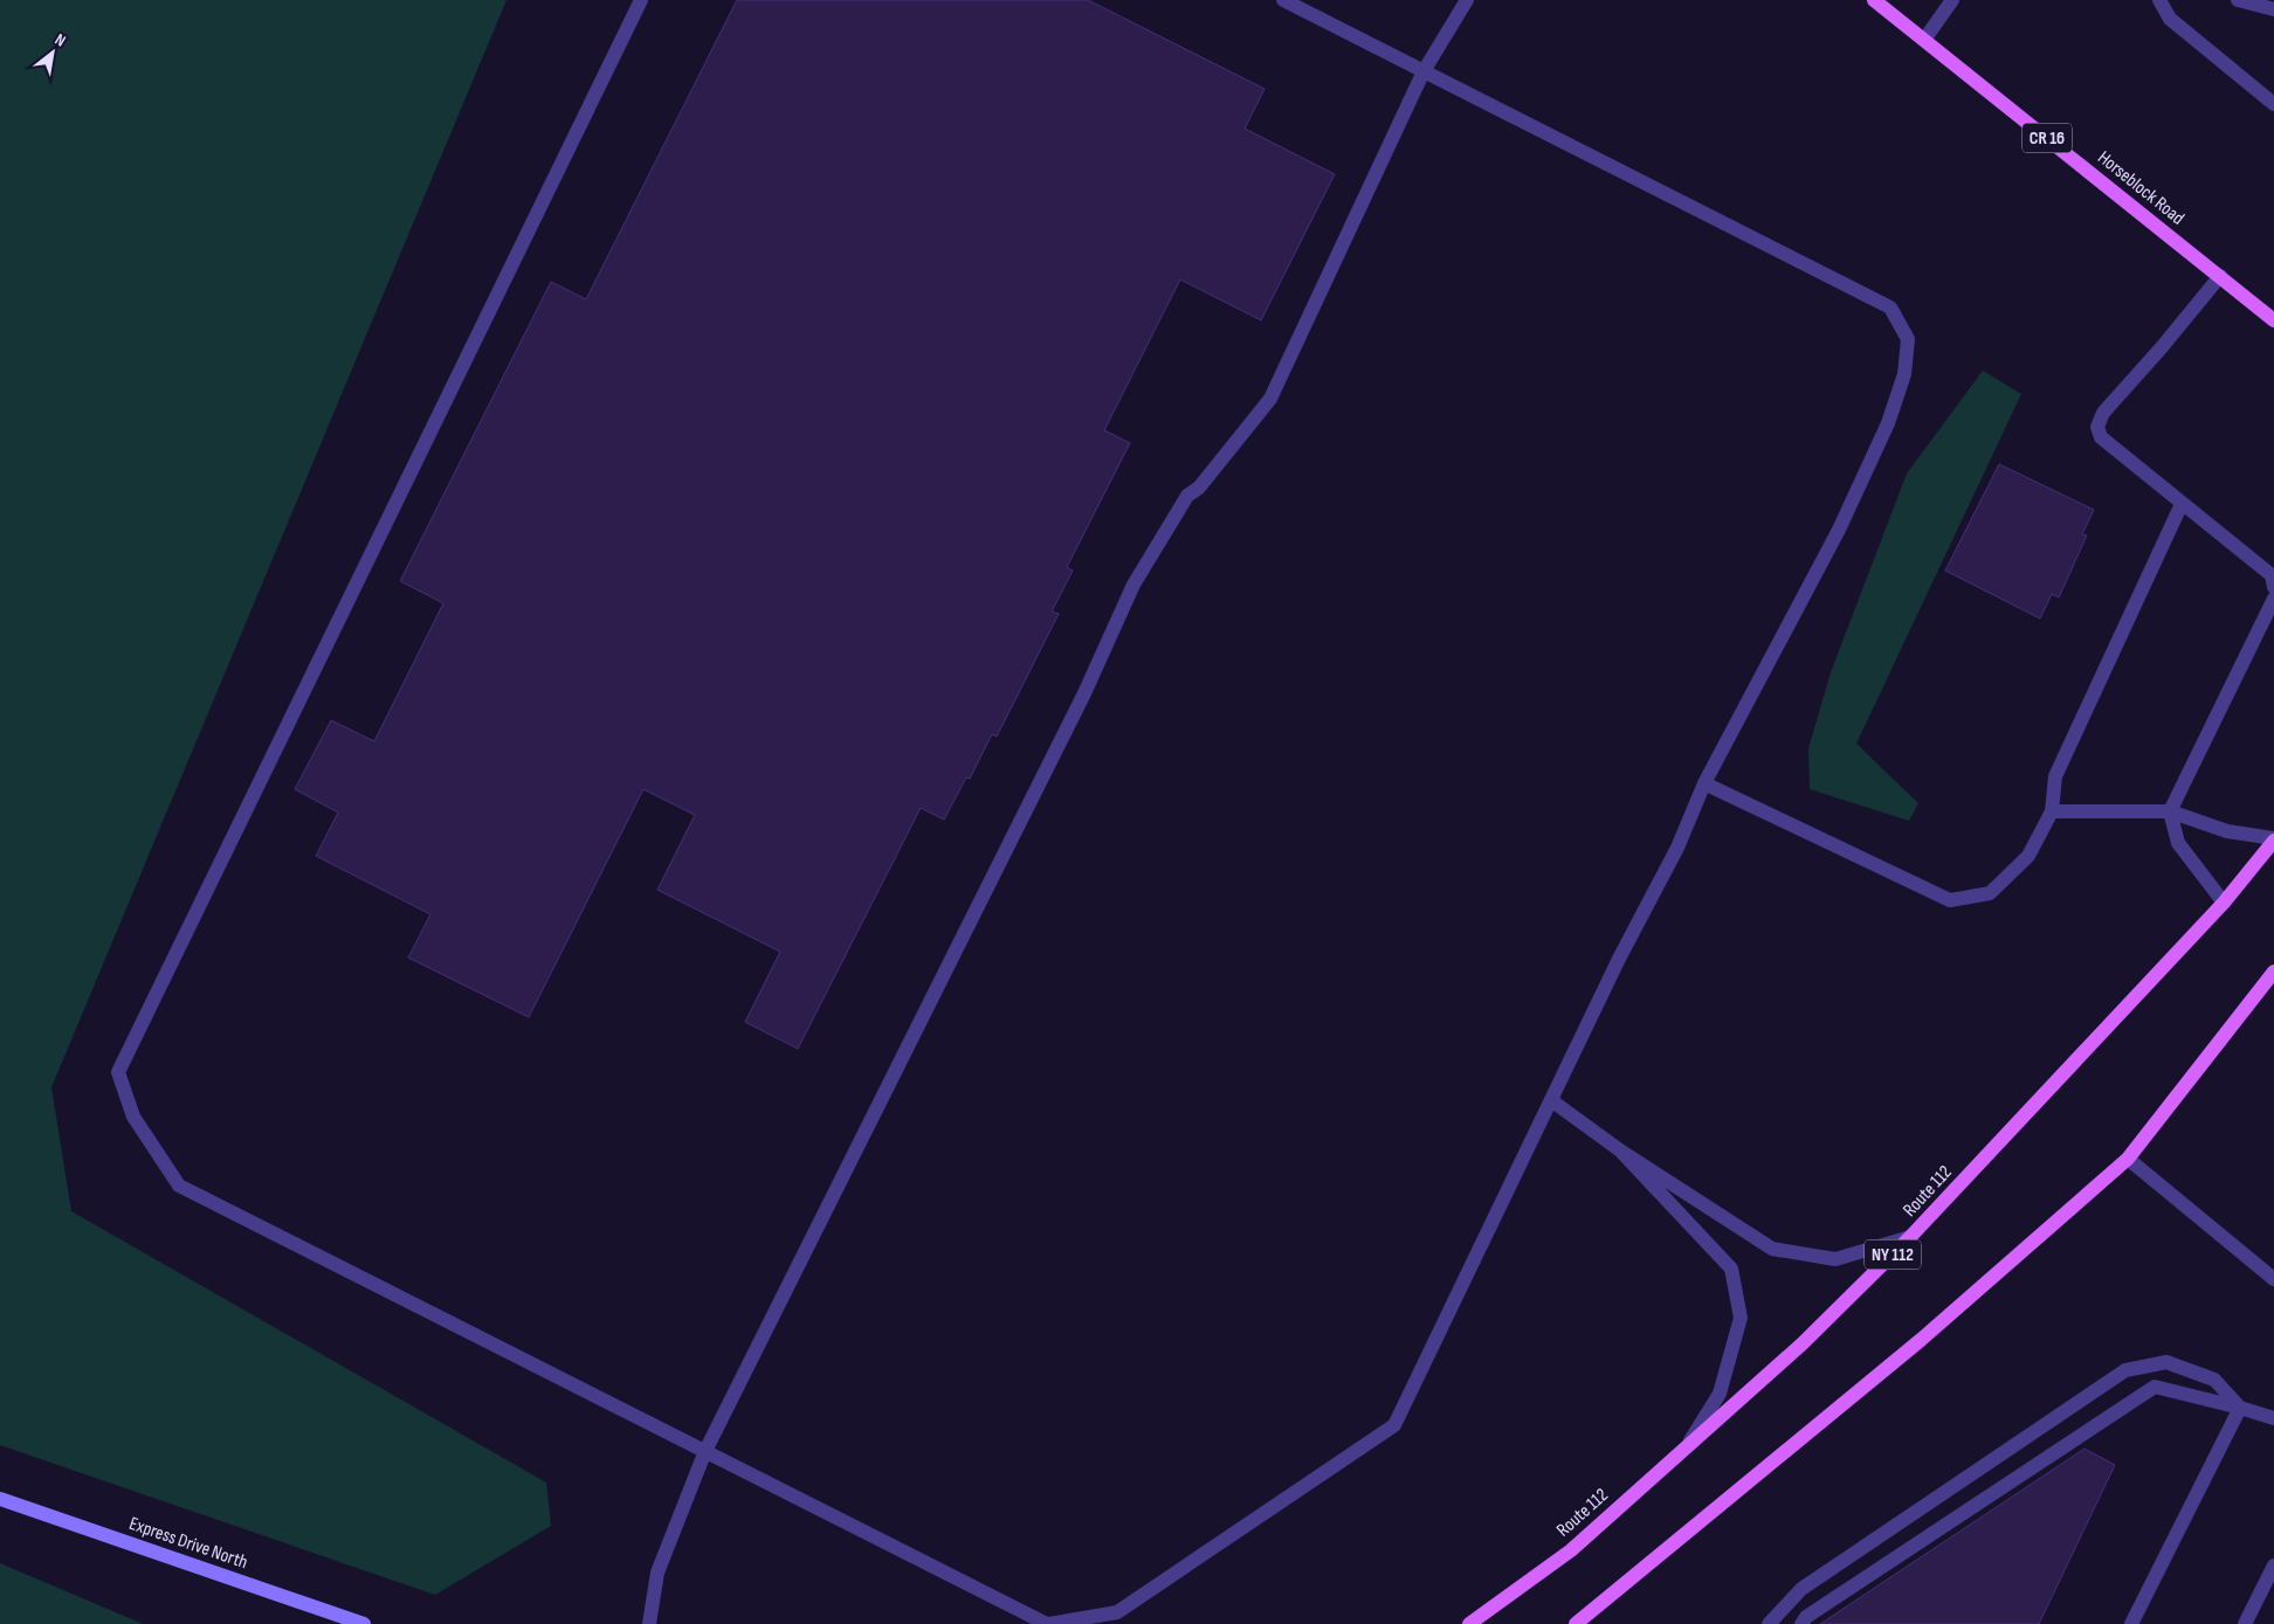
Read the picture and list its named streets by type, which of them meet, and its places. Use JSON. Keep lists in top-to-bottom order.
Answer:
{
  "streets": {
    "main road": [
      "CR 16",
      "Horseblock Road",
      "Route 112",
      "NY 112",
      "Express Drive North"
    ]
  },
  "north": "top right"
}
